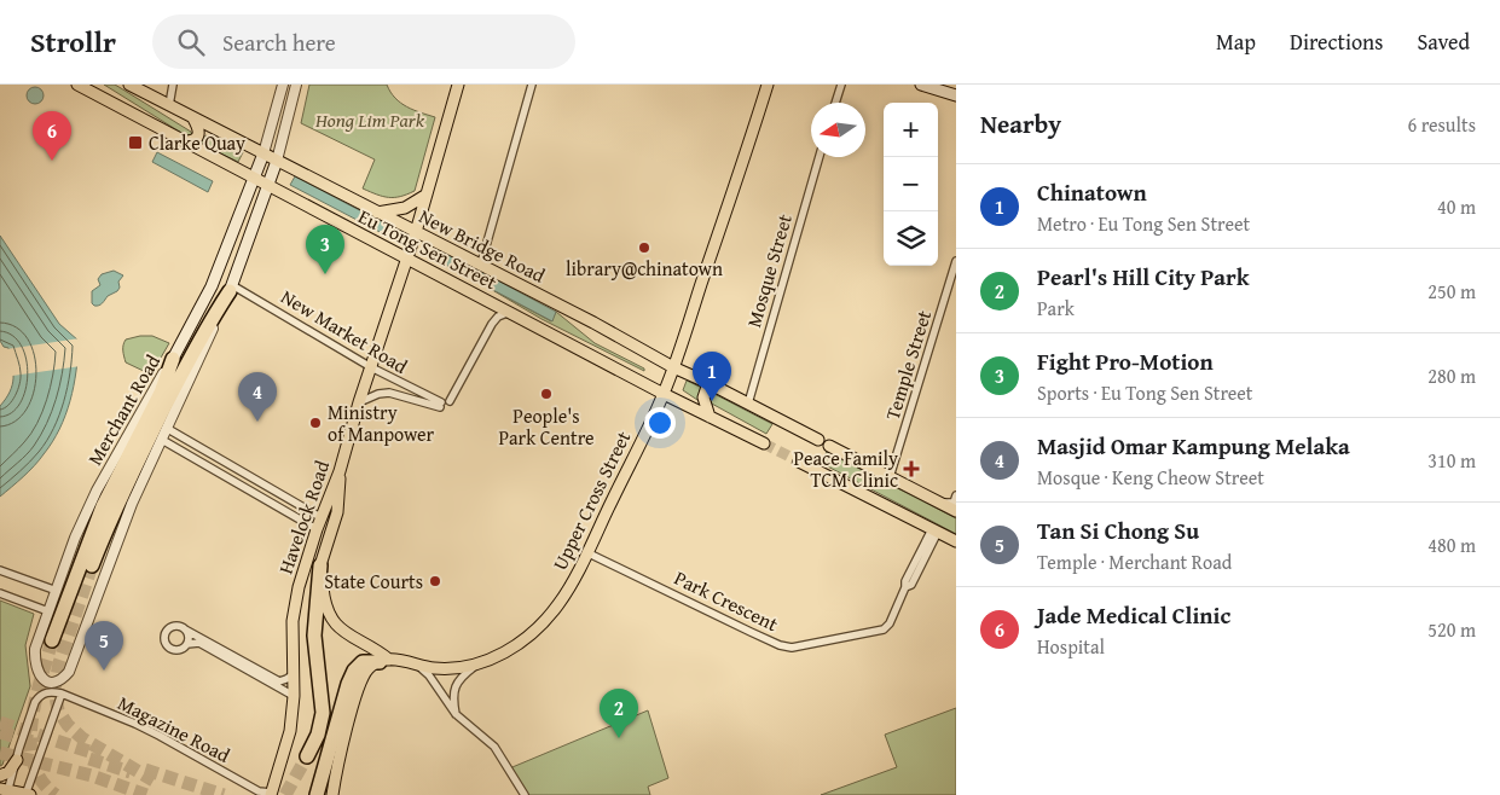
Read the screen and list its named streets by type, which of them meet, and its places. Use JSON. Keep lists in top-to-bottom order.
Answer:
{
  "streets": {
    "main road": [
      "New Bridge Road",
      "Eu Tong Sen Street",
      "Merchant Road",
      "Upper Cross Street",
      "Havelock Road"
    ],
    "street": [
      "Mosque Street",
      "New Market Road",
      "Temple Street",
      "Park Crescent",
      "Magazine Road"
    ]
  },
  "crossings": [
    ["New Bridge Road", "Mosque Street"],
    ["New Bridge Road", "Merchant Road"],
    ["New Bridge Road", "Upper Cross Street"],
    ["New Bridge Road", "Havelock Road"],
    ["Eu Tong Sen Street", "Merchant Road"],
    ["Eu Tong Sen Street", "Upper Cross Street"],
    ["Eu Tong Sen Street", "Havelock Road"],
    ["New Market Road", "Havelock Road"],
    ["Upper Cross Street", "Park Crescent"],
    ["Havelock Road", "Magazine Road"]
  ],
  "parks": ["Hong Lim Park"],
  "places": {
    "transit": ["Clarke Quay"],
    "other": [
      "library@chinatown",
      "People's Park Centre",
      "Ministry of Manpower",
      "State Courts"
    ],
    "health": ["Peace Family TCM Clinic"]
  },
  "north": "left",
  "page": {
    "header": "Strollr",
    "search": "Search here",
    "nav": ["Map", "Directions", "Saved"],
    "heading": ["Nearby", "6 results"],
    "map_buttons": ["+", "−"],
    "pins": [
      "6",
      "3",
      "1",
      "4",
      "5",
      "2"
    ],
    "list": [
      {
        "mark": "1",
        "name": "Chinatown",
        "note": "Metro · Eu Tong Sen Street",
        "value": "40 m"
      },
      {
        "mark": "2",
        "name": "Pearl's Hill City Park",
        "note": "Park",
        "value": "250 m"
      },
      {
        "mark": "3",
        "name": "Fight Pro-Motion",
        "note": "Sports · Eu Tong Sen Street",
        "value": "280 m"
      },
      {
        "mark": "4",
        "name": "Masjid Omar Kampung Melaka",
        "note": "Mosque · Keng Cheow Street",
        "value": "310 m"
      },
      {
        "mark": "5",
        "name": "Tan Si Chong Su",
        "note": "Temple · Merchant Road",
        "value": "480 m"
      },
      {
        "mark": "6",
        "name": "Jade Medical Clinic",
        "note": "Hospital",
        "value": "520 m"
      }
    ]
  }
}
